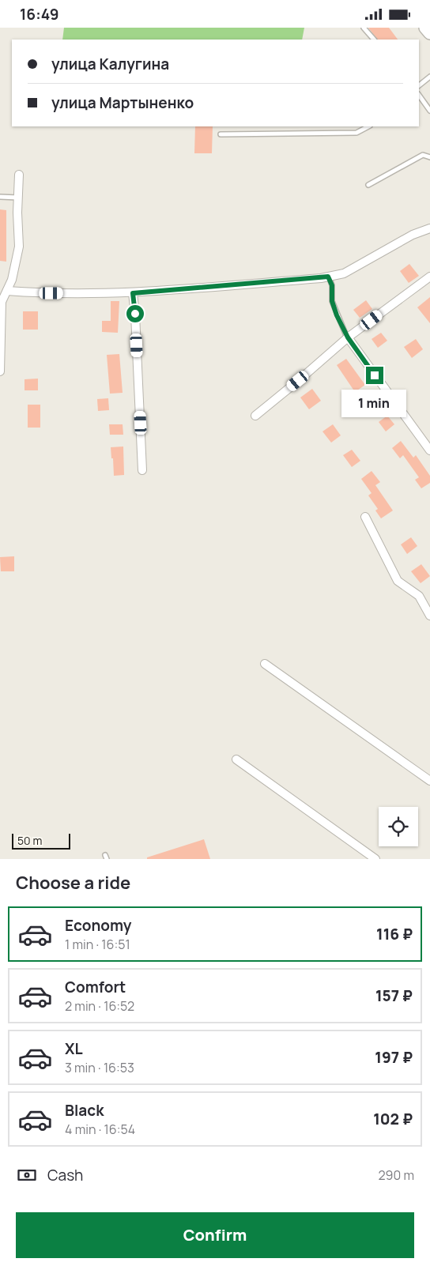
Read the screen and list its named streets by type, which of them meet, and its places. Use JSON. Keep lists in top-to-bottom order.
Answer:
{
  "scale_bar": "50 m",
  "page": {
    "status": "16:49",
    "banner": ["улица Калугина", "улица Мартыненко"],
    "bubble": "1 min",
    "scale": "50 m",
    "heading": "Choose a ride",
    "list": [
      {
        "name": "Economy",
        "note": "1 min · 16:51",
        "value": "116 ₽"
      },
      {
        "name": "Comfort",
        "note": "2 min · 16:52",
        "value": "157 ₽"
      },
      {
        "name": "XL",
        "note": "3 min · 16:53",
        "value": "197 ₽"
      },
      {
        "name": "Black",
        "note": "4 min · 16:54",
        "value": "102 ₽"
      }
    ],
    "pay": ["Cash", "290 m"],
    "buttons": "Confirm"
  }
}
